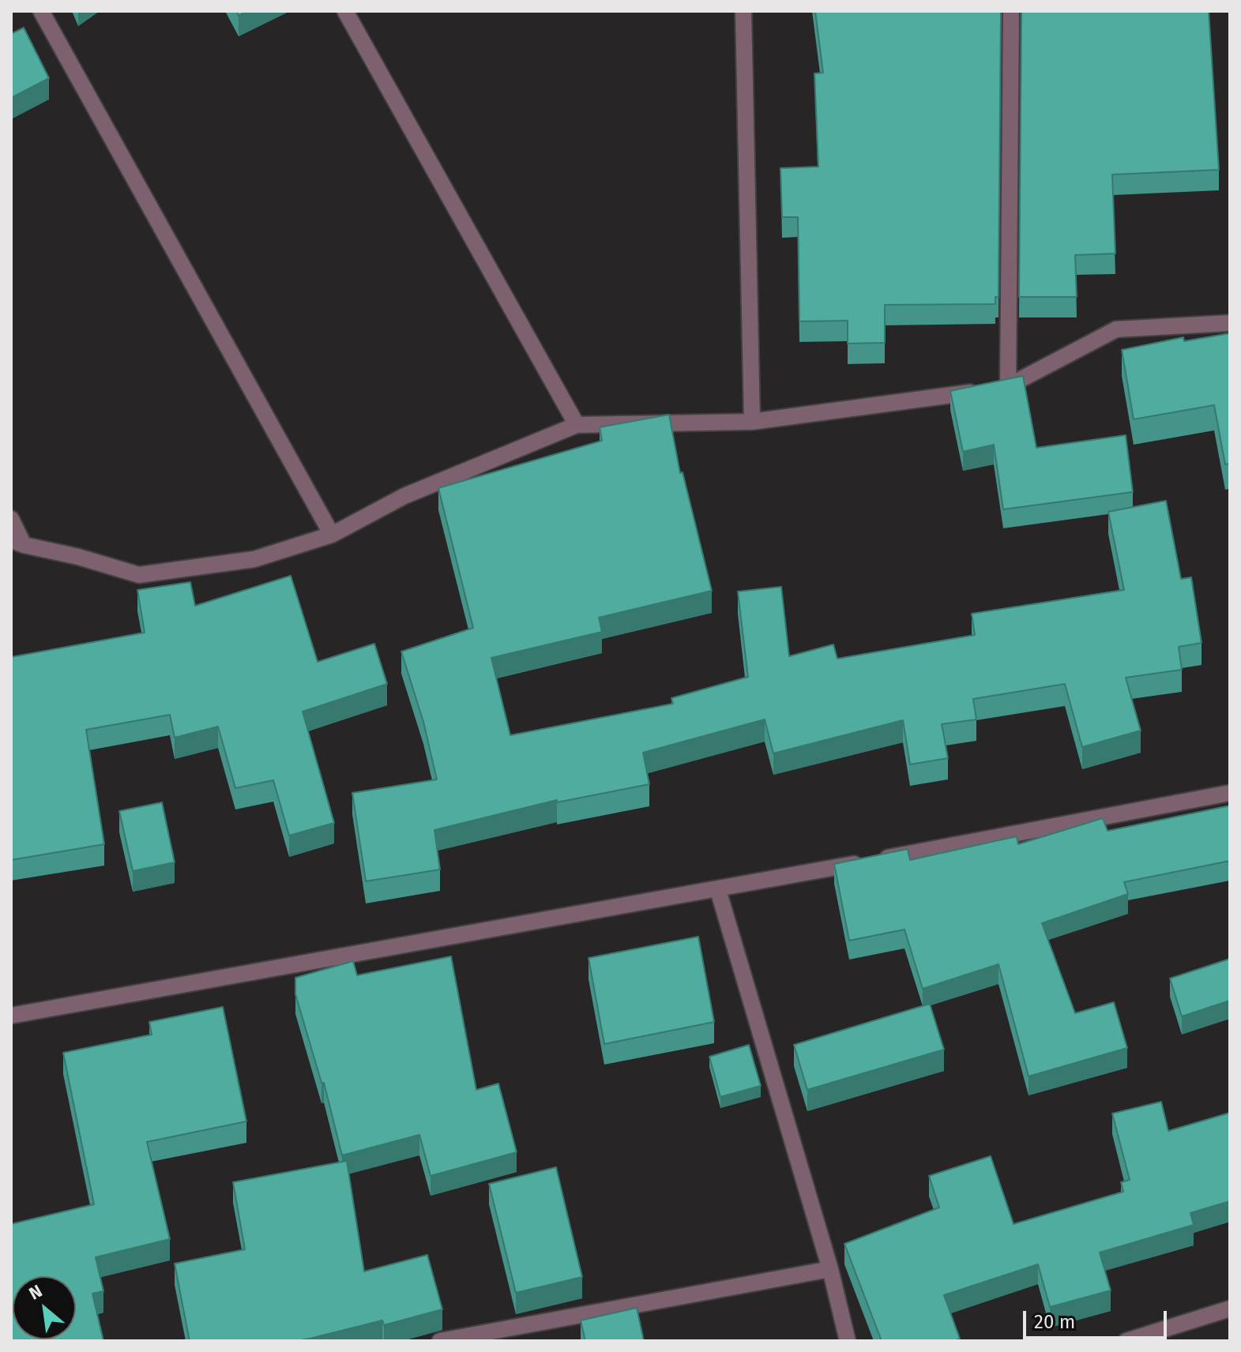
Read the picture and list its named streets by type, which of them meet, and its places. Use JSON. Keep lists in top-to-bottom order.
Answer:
{
  "scale_bar": "20 m",
  "north": "top left"
}
